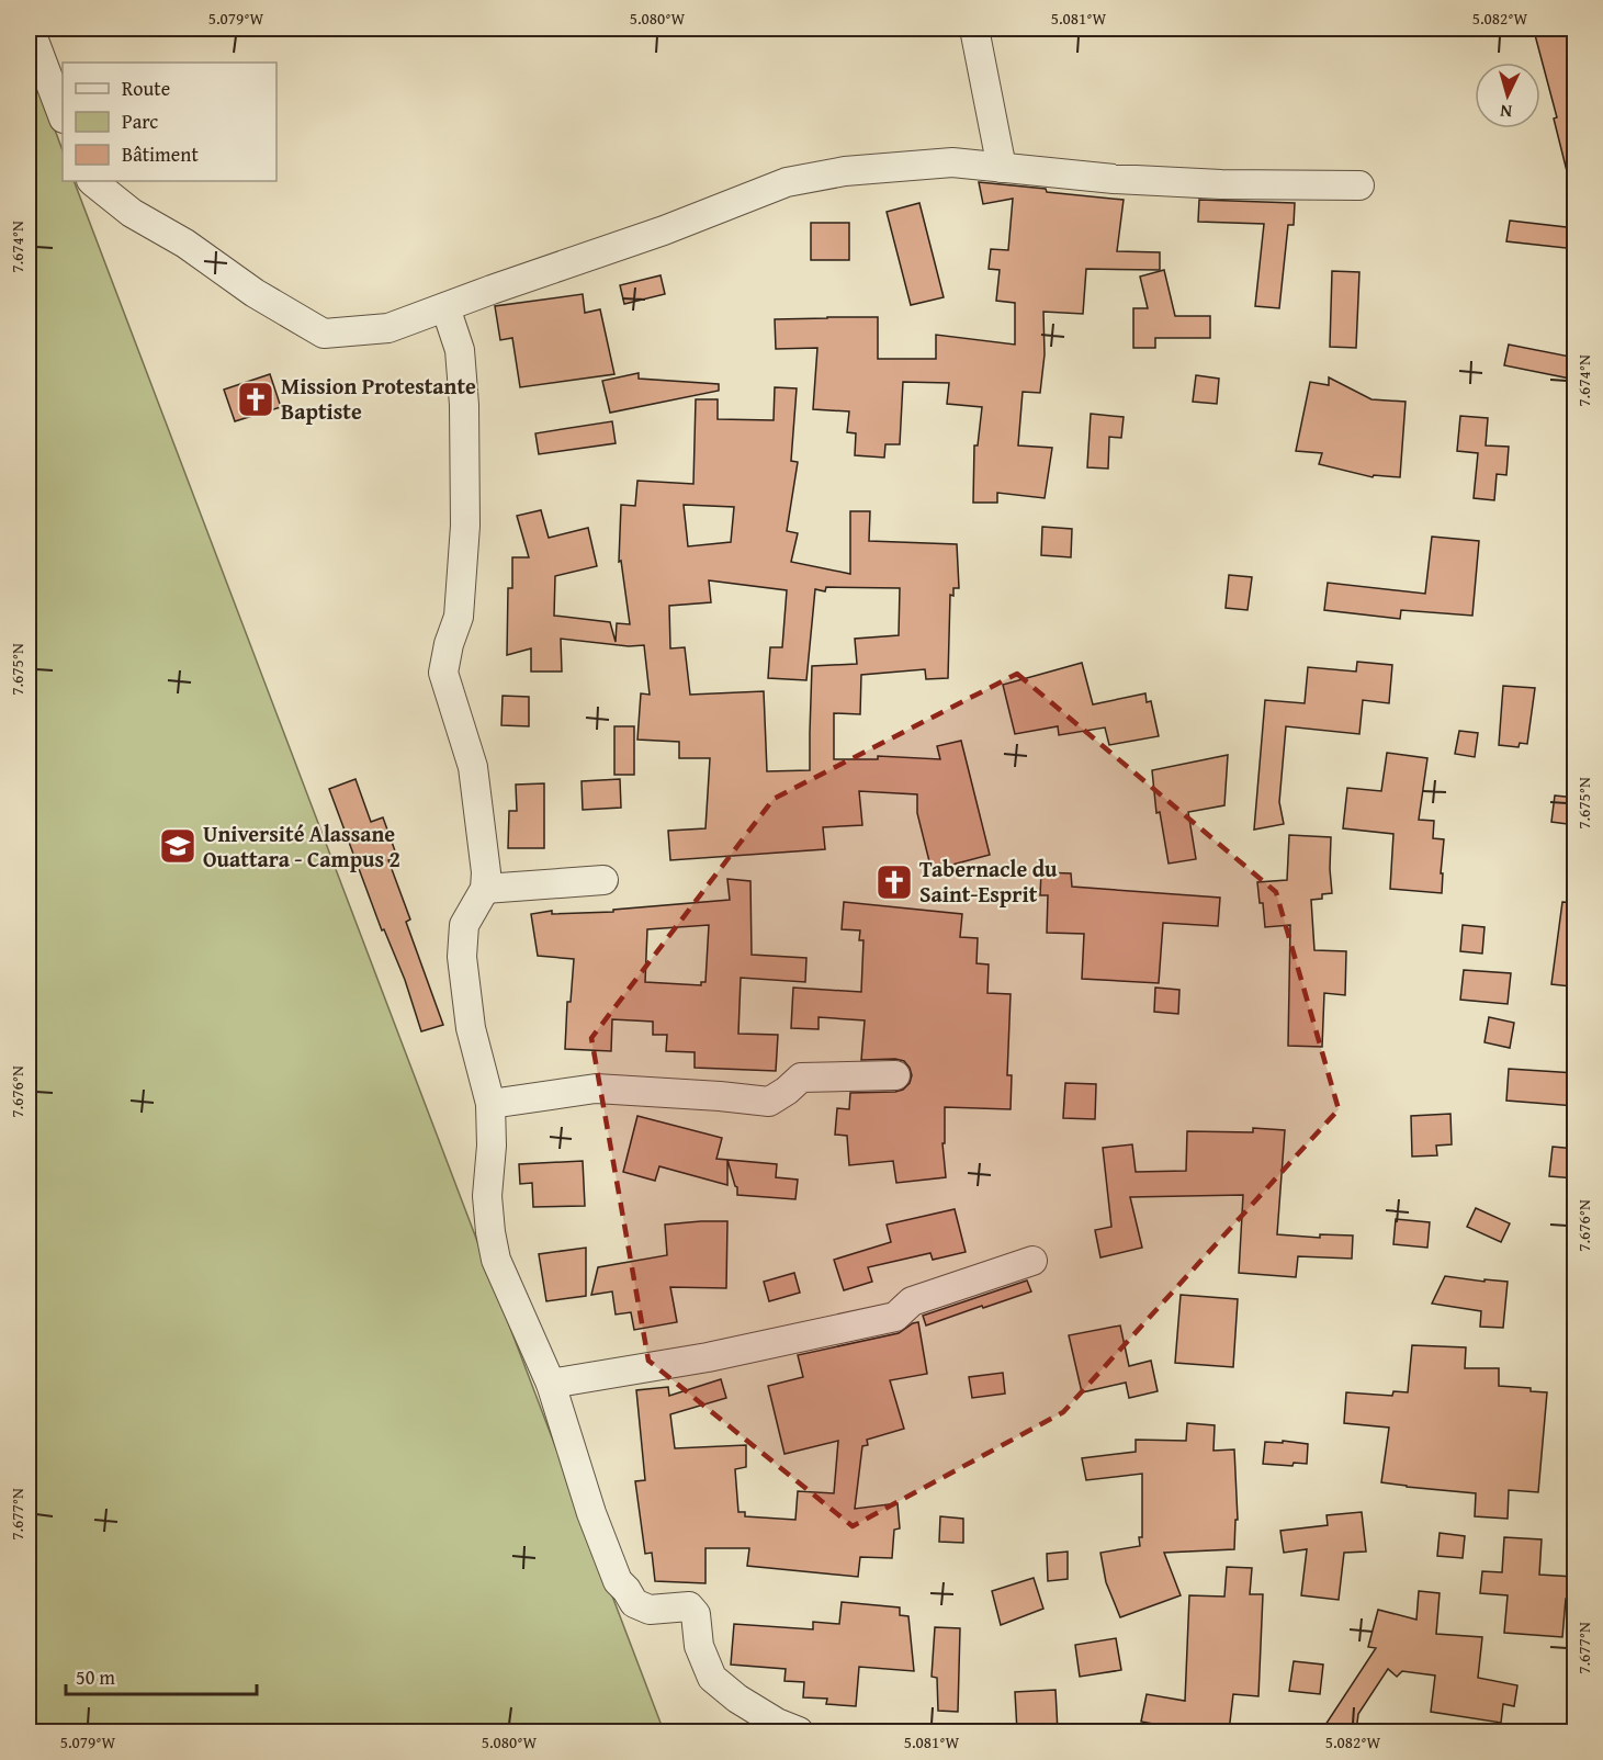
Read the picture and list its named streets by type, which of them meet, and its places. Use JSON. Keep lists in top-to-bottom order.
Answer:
{
  "places": {
    "church": ["Mission Protestante Baptiste", "Tabernacle du Saint-Esprit"],
    "school or university": ["Université Alassane Ouattara - Campus 2"]
  },
  "legend": ["Route", "Parc", "Bâtiment"],
  "scale_bar": "50 m",
  "north": "bottom",
  "coordinates": [
    "5.079°W",
    "5.080°W",
    "5.081°W",
    "5.082°W",
    "7.674°N",
    "7.675°N",
    "7.676°N",
    "7.677°N"
  ]
}
